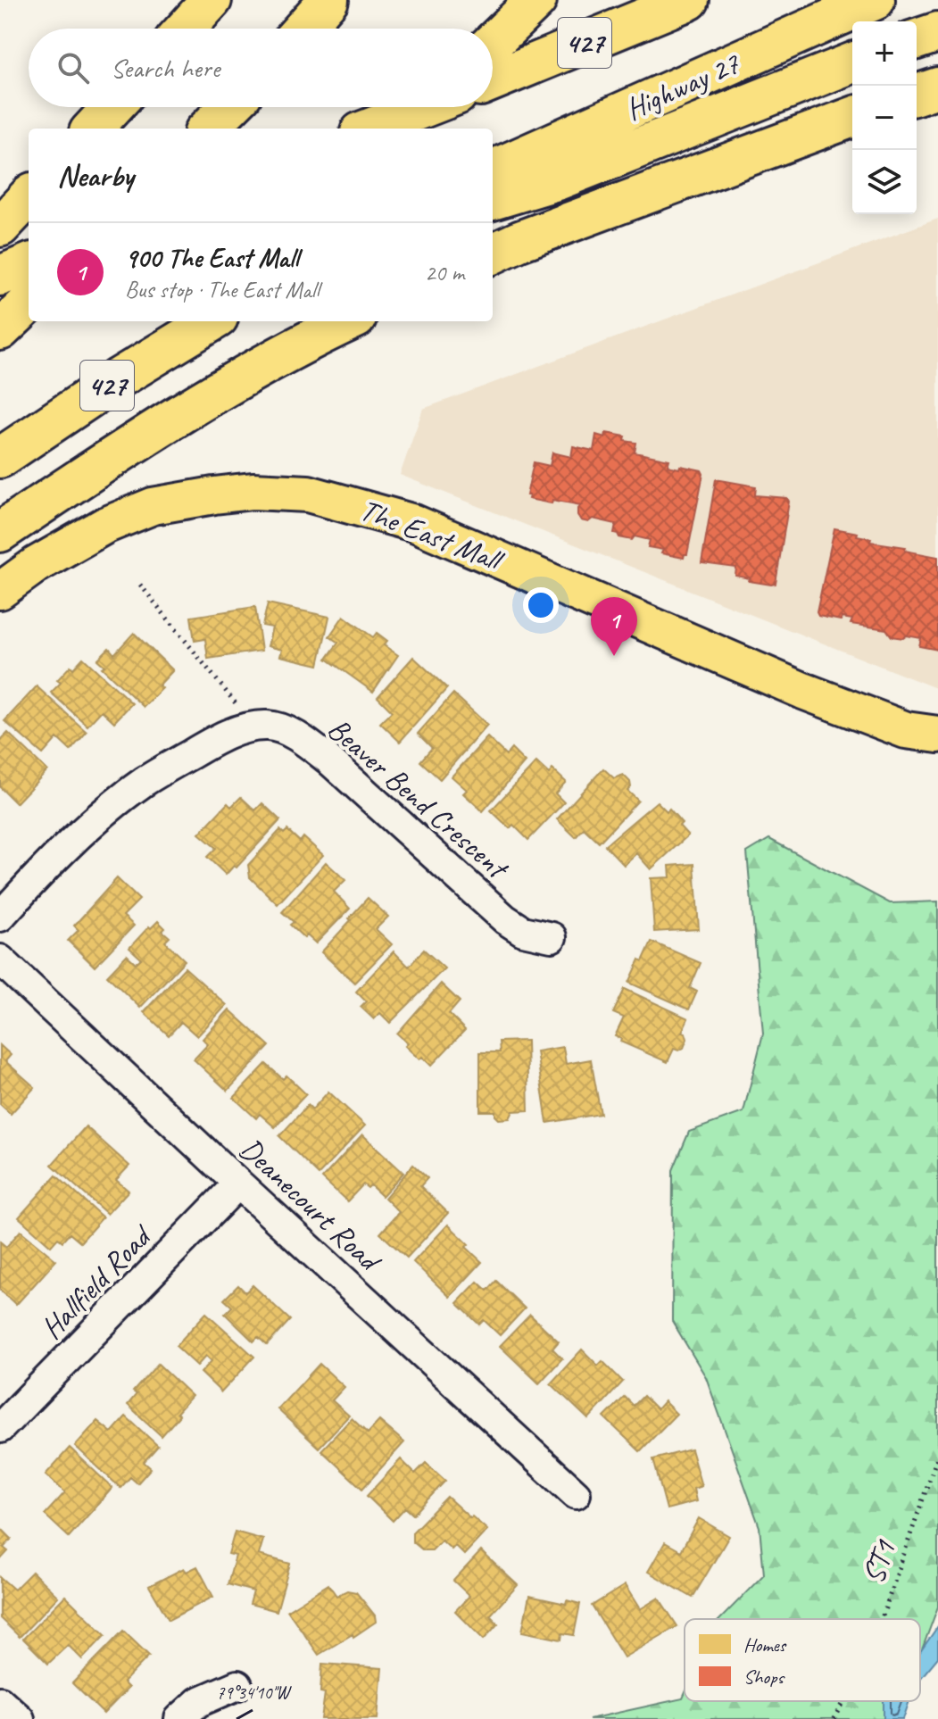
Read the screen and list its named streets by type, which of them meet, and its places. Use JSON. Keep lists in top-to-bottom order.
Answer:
{
  "streets": {
    "highway": ["427", "Highway 27"],
    "main road": ["The East Mall"],
    "street": ["Beaver Bend Crescent", "Deanecourt Road", "Hallfield Road"],
    "path": ["ST1"]
  },
  "crossings": [
    ["Deanecourt Road", "Hallfield Road"]
  ],
  "legend": ["Homes", "Shops"],
  "page": {
    "map_buttons": ["+", "−"],
    "search": "Search here",
    "heading": "Nearby",
    "list": [
      {
        "mark": "1",
        "name": "900 The East Mall",
        "note": "Bus stop · The East Mall",
        "value": "20 m"
      }
    ],
    "pins": "1"
  },
  "coordinates": ["79°34'10\"W"]
}
